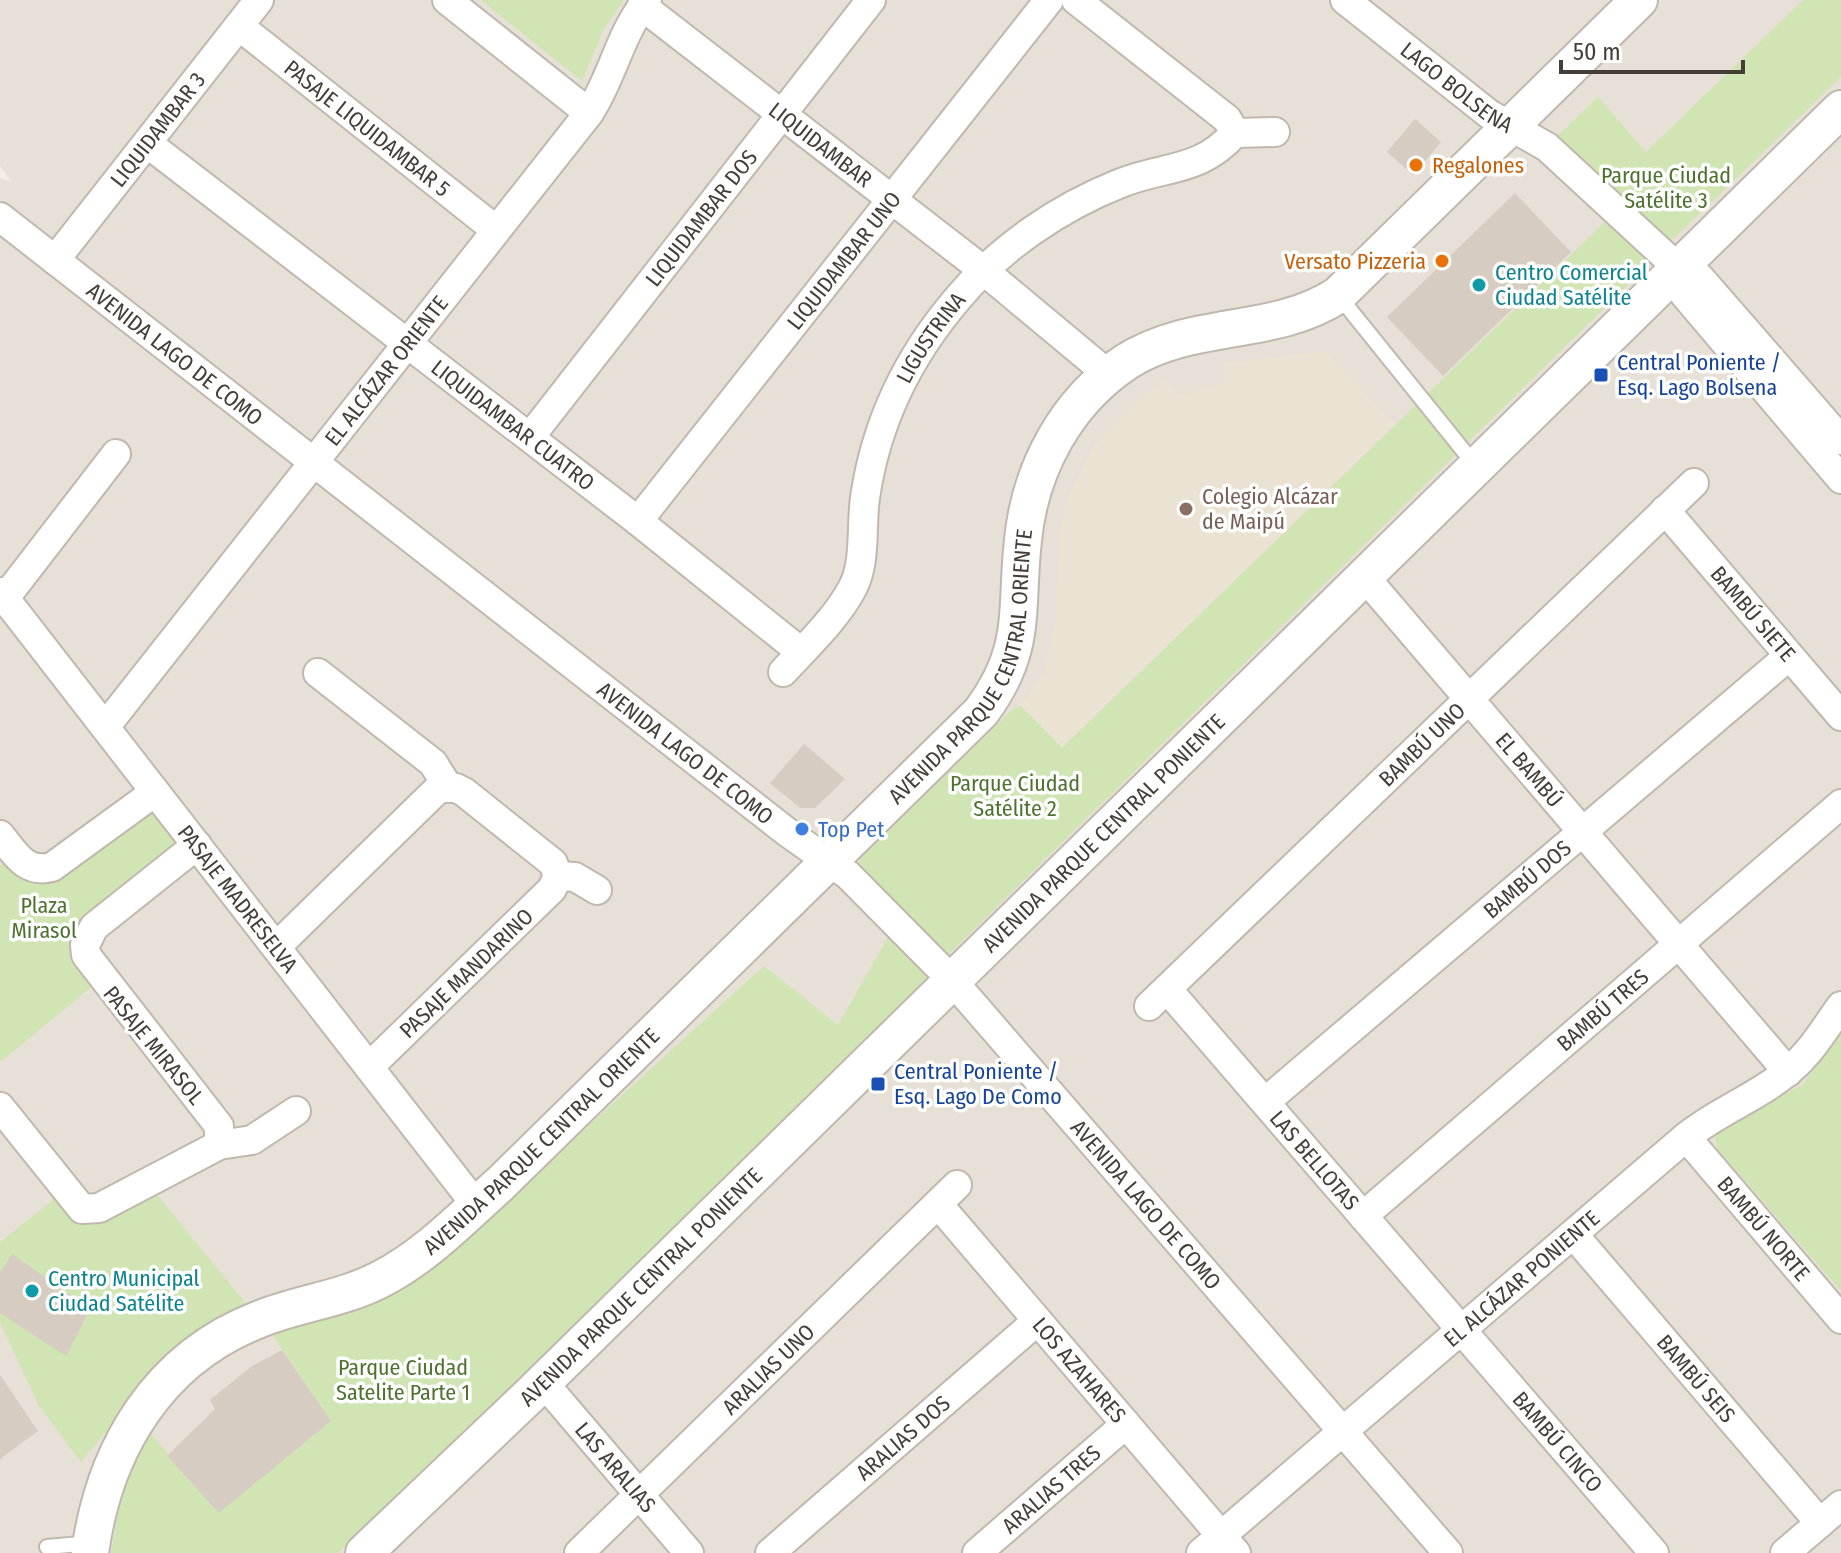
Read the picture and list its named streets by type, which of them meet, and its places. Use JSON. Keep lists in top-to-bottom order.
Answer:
{
  "streets": {
    "street": [
      "LAGO BOLSENA",
      "PASAJE LIQUIDAMBAR 5",
      "LIQUIDAMBAR 3",
      "LIQUIDAMBAR",
      "LIQUIDAMBAR DOS",
      "LIQUIDAMBAR UNO",
      "LIGUSTRINA",
      "AVENIDA LAGO DE COMO",
      "EL ALCÁZAR ORIENTE",
      "LIQUIDAMBAR CUATRO",
      "BAMBÚ SIETE",
      "AVENIDA PARQUE CENTRAL ORIENTE",
      "BAMBÚ UNO",
      "EL BAMBÚ",
      "AVENIDA PARQUE CENTRAL PONIENTE",
      "BAMBÚ DOS",
      "PASAJE MADRESELVA",
      "PASAJE MANDARINO",
      "BAMBÚ TRES",
      "PASAJE MIRASOL",
      "LAS BELLOTAS",
      "BAMBÚ NORTE",
      "EL ALCÁZAR PONIENTE",
      "ARALIAS UNO",
      "LOS AZAHARES",
      "BAMBÚ SEIS",
      "ARALIAS DOS",
      "BAMBÚ CINCO",
      "LAS ARALIAS",
      "ARALIAS TRES"
    ]
  },
  "crossings": [
    ["LAGO BOLSENA", "AVENIDA PARQUE CENTRAL ORIENTE"],
    ["LAGO BOLSENA", "AVENIDA PARQUE CENTRAL PONIENTE"],
    ["PASAJE LIQUIDAMBAR 5", "LIQUIDAMBAR 3"],
    ["PASAJE LIQUIDAMBAR 5", "EL ALCÁZAR ORIENTE"],
    ["LIQUIDAMBAR 3", "AVENIDA LAGO DE COMO"],
    ["LIQUIDAMBAR 3", "LIQUIDAMBAR CUATRO"],
    ["LIQUIDAMBAR", "LIQUIDAMBAR DOS"],
    ["LIQUIDAMBAR", "LIQUIDAMBAR UNO"],
    ["LIQUIDAMBAR", "LIGUSTRINA"],
    ["LIQUIDAMBAR", "EL ALCÁZAR ORIENTE"],
    ["LIQUIDAMBAR", "AVENIDA PARQUE CENTRAL ORIENTE"],
    ["LIQUIDAMBAR DOS", "LIQUIDAMBAR CUATRO"],
    ["LIQUIDAMBAR UNO", "LIQUIDAMBAR CUATRO"],
    ["LIGUSTRINA", "LIQUIDAMBAR CUATRO"],
    ["AVENIDA LAGO DE COMO", "EL ALCÁZAR ORIENTE"],
    ["AVENIDA LAGO DE COMO", "AVENIDA PARQUE CENTRAL ORIENTE"],
    ["AVENIDA LAGO DE COMO", "AVENIDA PARQUE CENTRAL PONIENTE"],
    ["AVENIDA LAGO DE COMO", "EL ALCÁZAR PONIENTE"],
    ["EL ALCÁZAR ORIENTE", "LIQUIDAMBAR CUATRO"],
    ["EL ALCÁZAR ORIENTE", "PASAJE MADRESELVA"],
    ["BAMBÚ SIETE", "BAMBÚ UNO"],
    ["BAMBÚ SIETE", "BAMBÚ DOS"],
    ["AVENIDA PARQUE CENTRAL ORIENTE", "PASAJE MADRESELVA"],
    ["BAMBÚ UNO", "EL BAMBÚ"],
    ["BAMBÚ UNO", "LAS BELLOTAS"],
    ["EL BAMBÚ", "AVENIDA PARQUE CENTRAL PONIENTE"],
    ["EL BAMBÚ", "BAMBÚ DOS"],
    ["EL BAMBÚ", "BAMBÚ TRES"],
    ["EL BAMBÚ", "EL ALCÁZAR PONIENTE"],
    ["AVENIDA PARQUE CENTRAL PONIENTE", "LAS ARALIAS"],
    ["BAMBÚ DOS", "LAS BELLOTAS"],
    ["PASAJE MADRESELVA", "PASAJE MANDARINO"],
    ["PASAJE MADRESELVA", "PASAJE MIRASOL"],
    ["BAMBÚ TRES", "LAS BELLOTAS"],
    ["LAS BELLOTAS", "EL ALCÁZAR PONIENTE"],
    ["LAS BELLOTAS", "BAMBÚ CINCO"],
    ["BAMBÚ NORTE", "EL ALCÁZAR PONIENTE"],
    ["EL ALCÁZAR PONIENTE", "LOS AZAHARES"],
    ["EL ALCÁZAR PONIENTE", "BAMBÚ SEIS"],
    ["EL ALCÁZAR PONIENTE", "BAMBÚ CINCO"],
    ["ARALIAS UNO", "LOS AZAHARES"],
    ["ARALIAS UNO", "LAS ARALIAS"],
    ["LOS AZAHARES", "ARALIAS DOS"],
    ["LOS AZAHARES", "ARALIAS TRES"]
  ],
  "parks": [
    "Parque Ciudad Satélite 3",
    "Parque Ciudad Satélite 2",
    "Plaza Mirasol",
    "Parque Ciudad Satelite Parte 1"
  ],
  "places": {
    "other": [
      "Regalones",
      "Versato Pizzeria",
      "Centro Comercial Ciudad Satélite",
      "Colegio Alcázar de Maipú",
      "Top Pet",
      "Centro Municipal Ciudad Satélite"
    ],
    "transit": ["Central Poniente / Esq. Lago Bolsena", "Central Poniente / Esq. Lago De Como"]
  },
  "scale_bar": "50 m"
}
